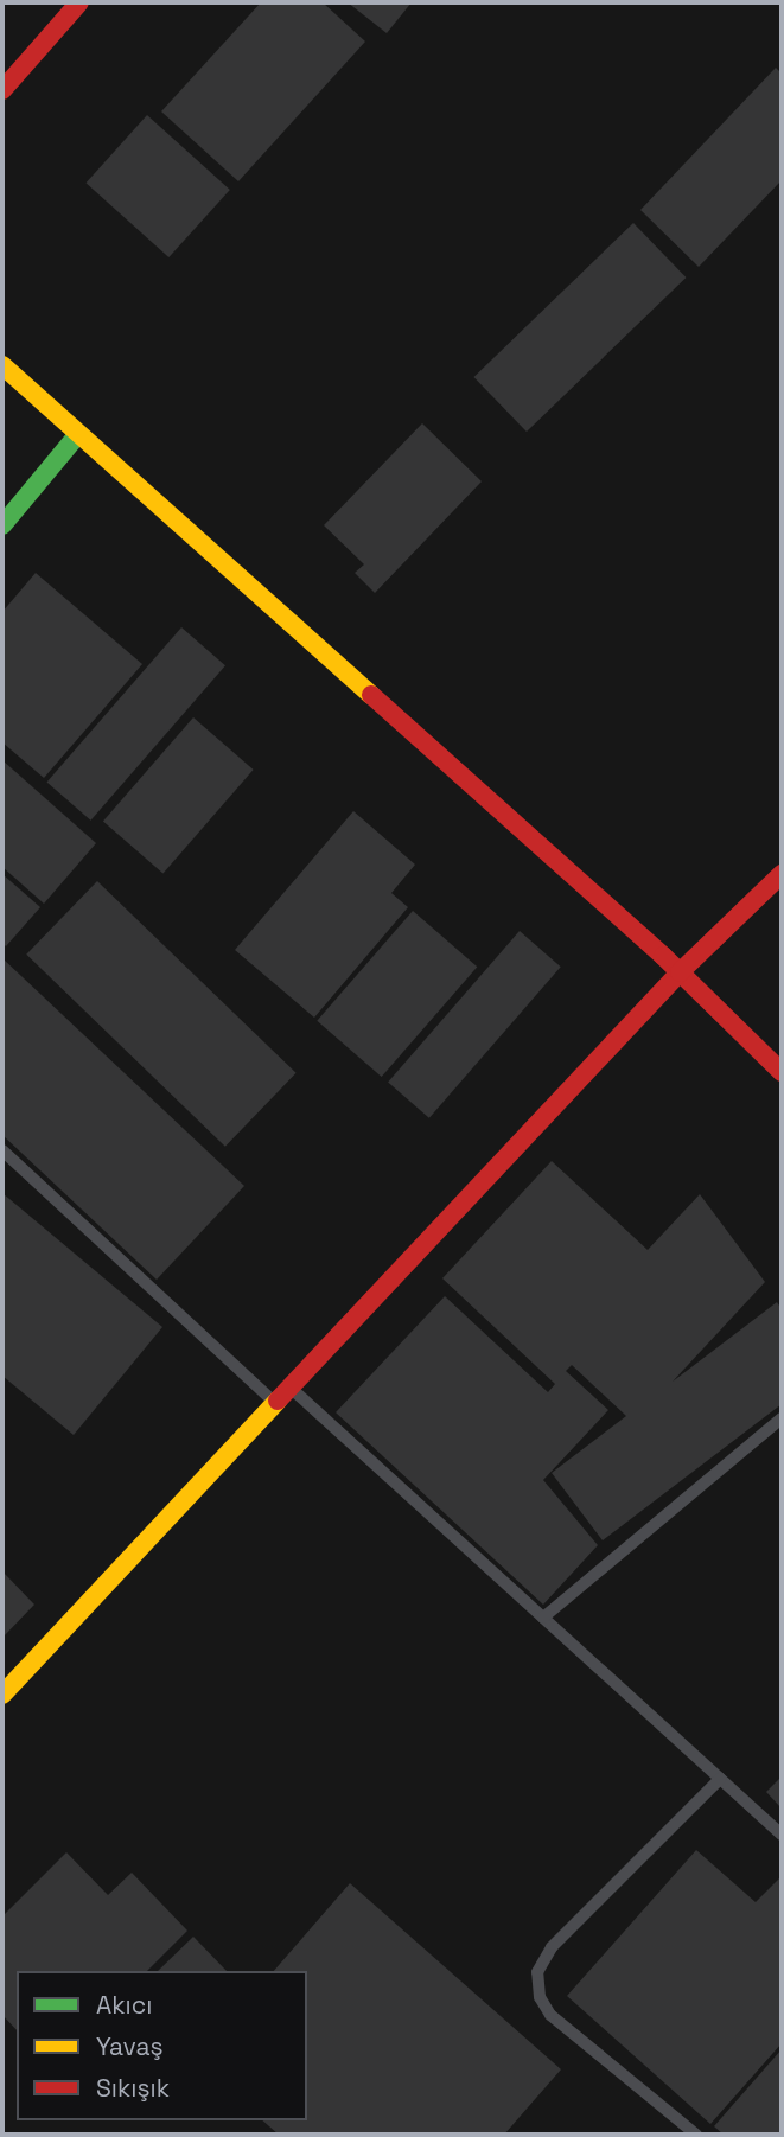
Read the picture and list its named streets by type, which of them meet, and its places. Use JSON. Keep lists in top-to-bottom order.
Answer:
{
  "legend": ["Akıcı", "Yavaş", "Sıkışık"]
}
